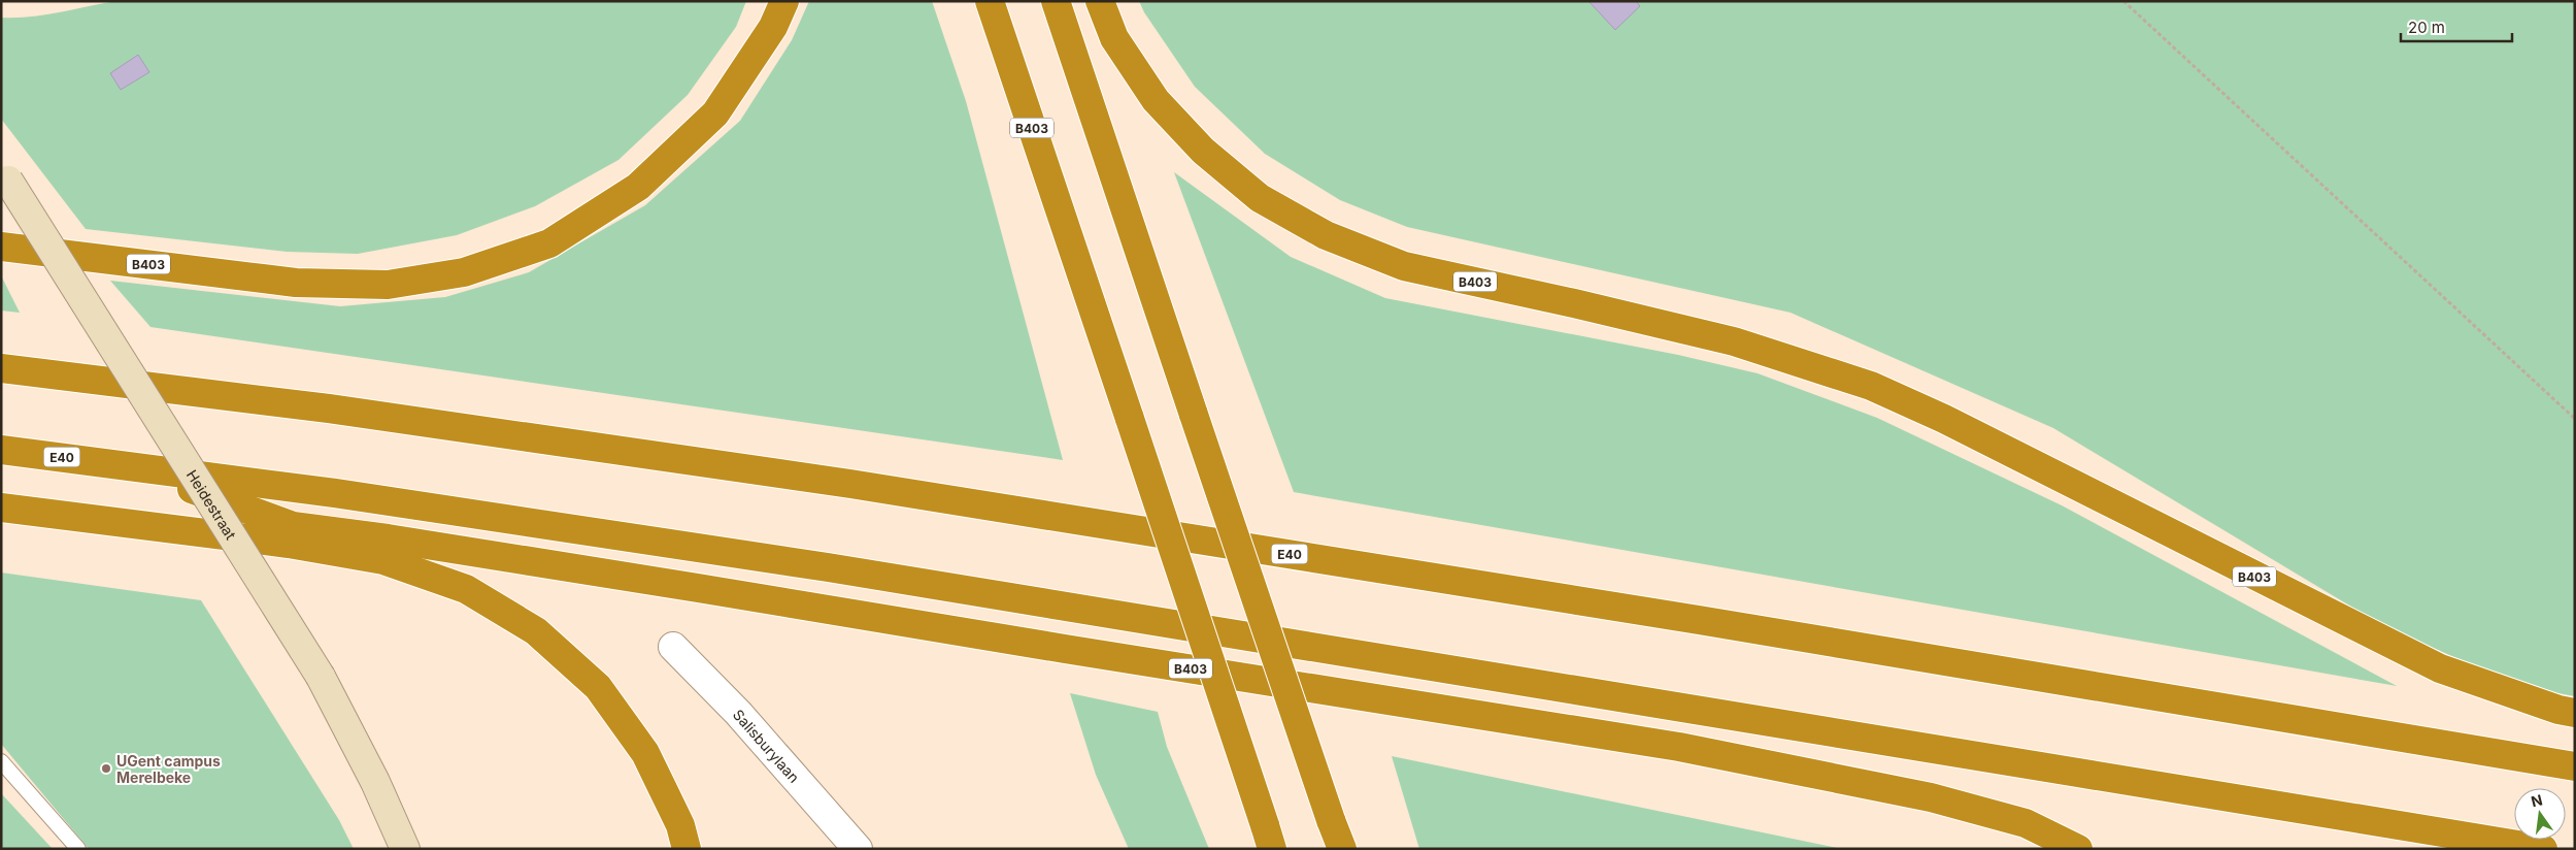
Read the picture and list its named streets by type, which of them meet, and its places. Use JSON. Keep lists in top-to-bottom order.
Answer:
{
  "streets": {
    "highway": ["B403", "E40"],
    "main road": ["Heidestraat"],
    "street": ["Salisburylaan"]
  },
  "crossings": [
    ["B403", "E40"]
  ],
  "places": ["UGent campus Merelbeke"],
  "scale_bar": "20 m",
  "north": "top"
}
